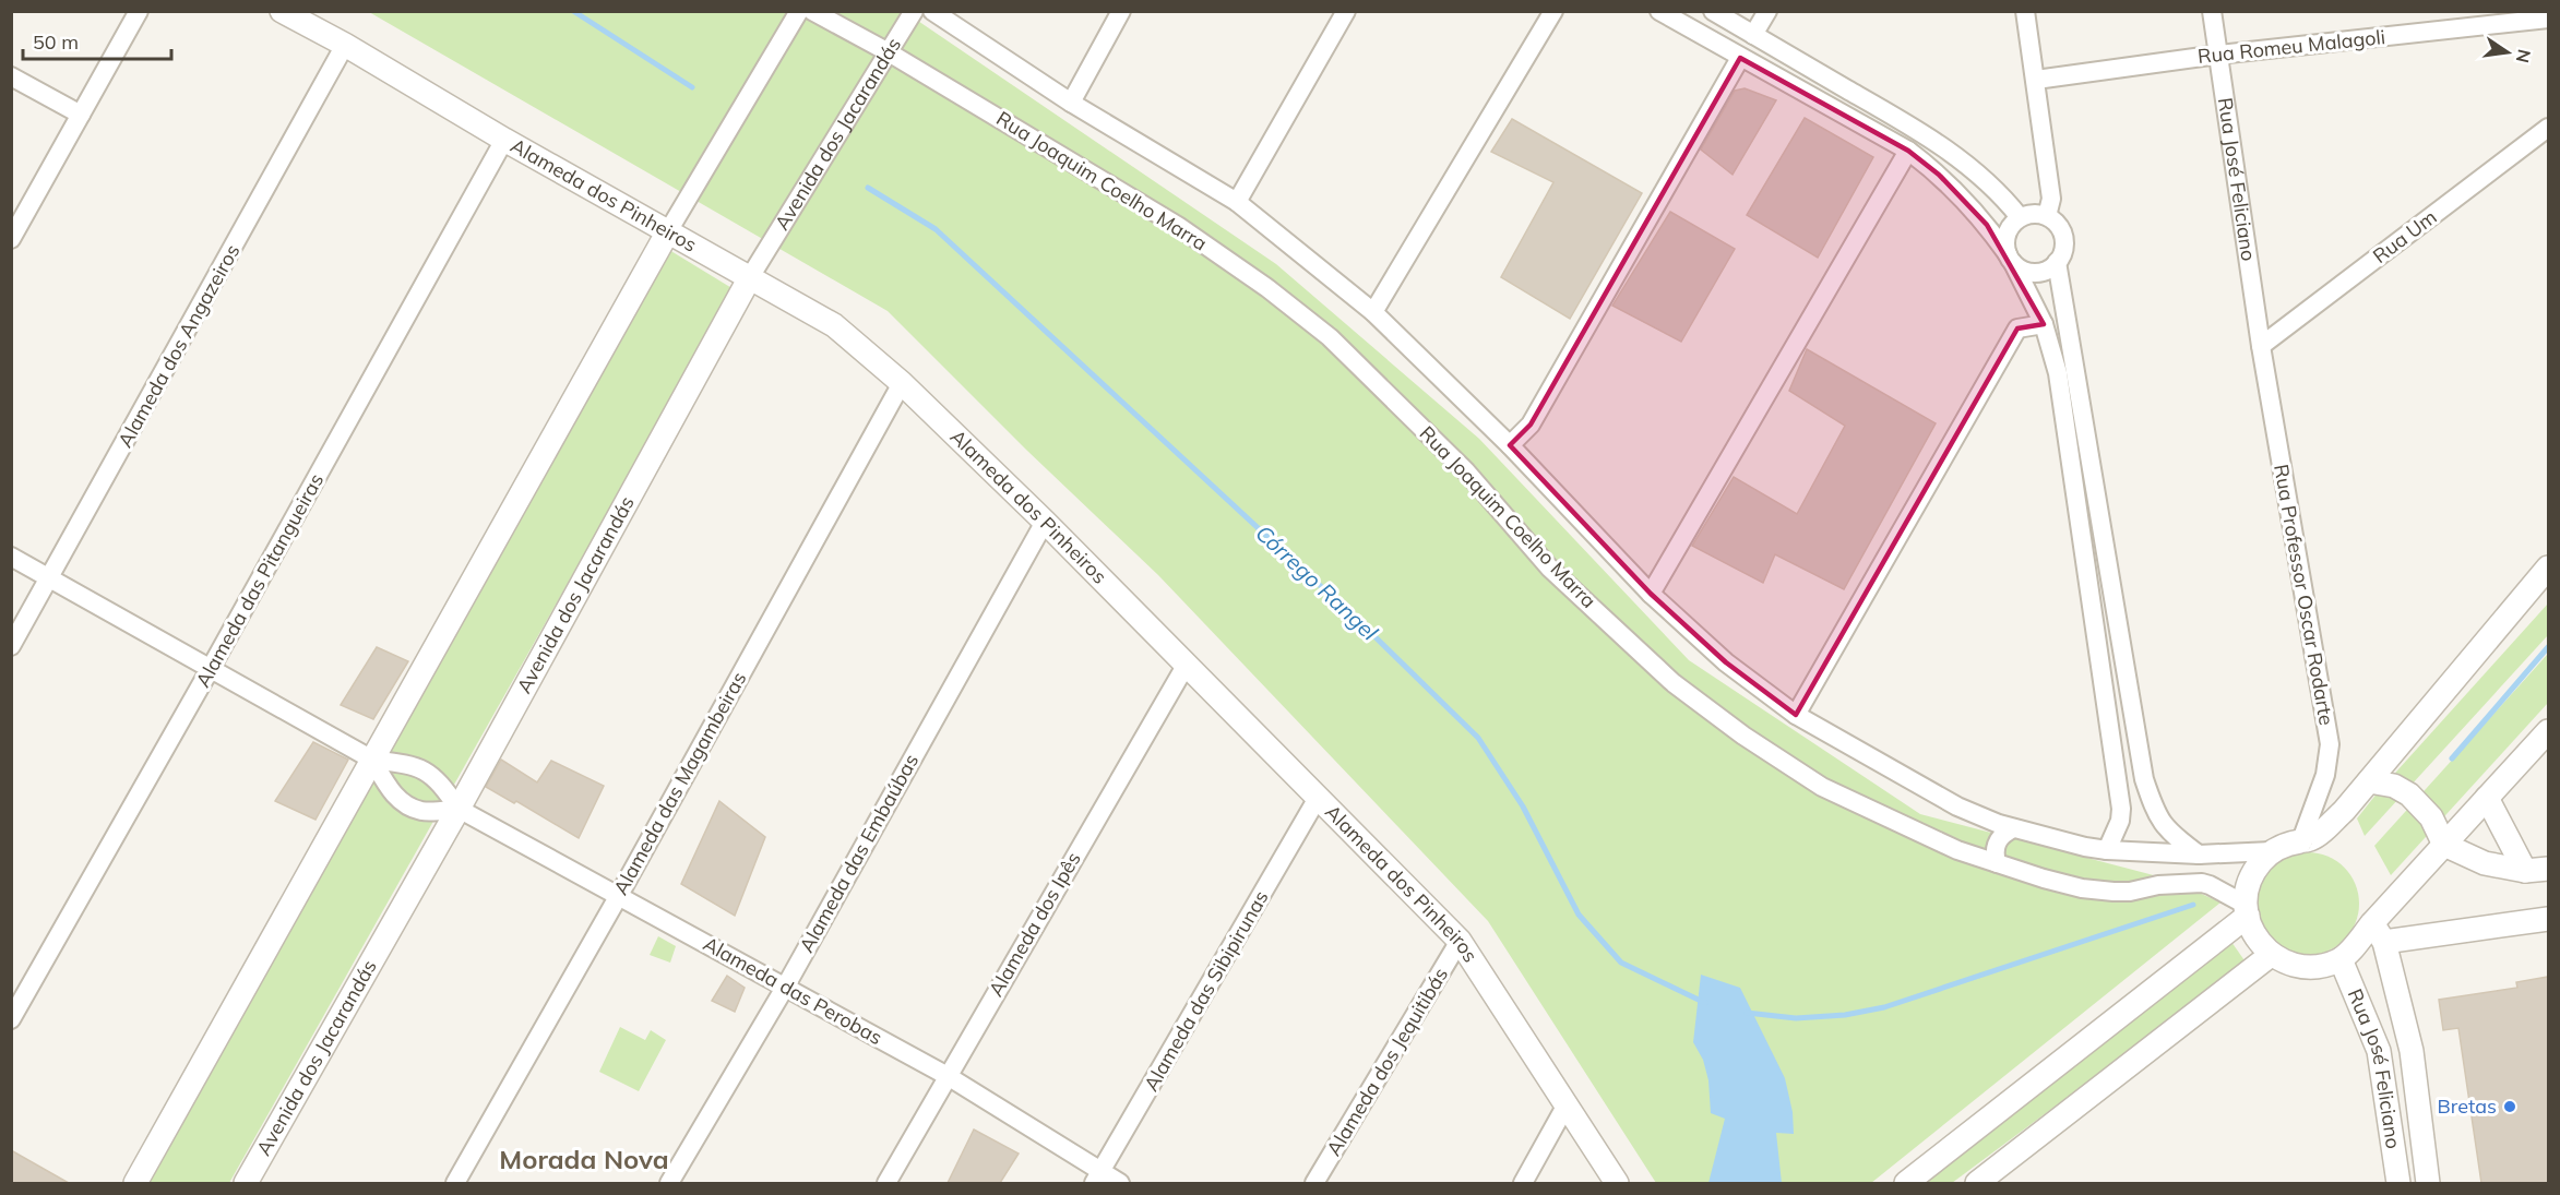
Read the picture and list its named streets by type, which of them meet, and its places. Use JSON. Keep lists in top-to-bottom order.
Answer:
{
  "streets": {
    "street": [
      "Rua Romeu Malagoli",
      "Avenida dos Jacarandás",
      "Rua José Feliciano",
      "Rua Joaquim Coelho Marra",
      "Alameda dos Pinheiros",
      "Rua Um",
      "Alameda dos Angazeiros",
      "Alameda das Pitangueiras",
      "Rua Professor Oscar Rodarte",
      "Alameda das Magambeiras",
      "Alameda das Embaúbas",
      "Alameda dos Ipês",
      "Alameda das Perobas",
      "Alameda das Sibipirunas",
      "Alameda dos Jequitibás"
    ]
  },
  "crossings": [
    ["Rua Romeu Malagoli", "Rua José Feliciano"],
    ["Avenida dos Jacarandás", "Rua Joaquim Coelho Marra"],
    ["Avenida dos Jacarandás", "Alameda dos Pinheiros"],
    ["Avenida dos Jacarandás", "Alameda das Perobas"],
    ["Rua José Feliciano", "Rua Um"],
    ["Rua José Feliciano", "Rua Professor Oscar Rodarte"],
    ["Alameda dos Pinheiros", "Alameda dos Angazeiros"],
    ["Alameda dos Pinheiros", "Alameda das Pitangueiras"],
    ["Alameda dos Pinheiros", "Alameda das Magambeiras"],
    ["Alameda dos Pinheiros", "Alameda das Embaúbas"],
    ["Alameda dos Pinheiros", "Alameda dos Ipês"],
    ["Alameda dos Pinheiros", "Alameda das Sibipirunas"],
    ["Alameda dos Pinheiros", "Alameda dos Jequitibás"],
    ["Rua Um", "Rua Professor Oscar Rodarte"],
    ["Alameda dos Angazeiros", "Alameda das Perobas"],
    ["Alameda das Pitangueiras", "Alameda das Perobas"],
    ["Alameda das Magambeiras", "Alameda das Perobas"],
    ["Alameda das Embaúbas", "Alameda das Perobas"],
    ["Alameda dos Ipês", "Alameda das Perobas"],
    ["Alameda das Perobas", "Alameda das Sibipirunas"]
  ],
  "districts": ["Morada Nova"],
  "water": ["Córrego Rangel"],
  "places": ["Bretas"],
  "scale_bar": "50 m",
  "north": "right"
}
